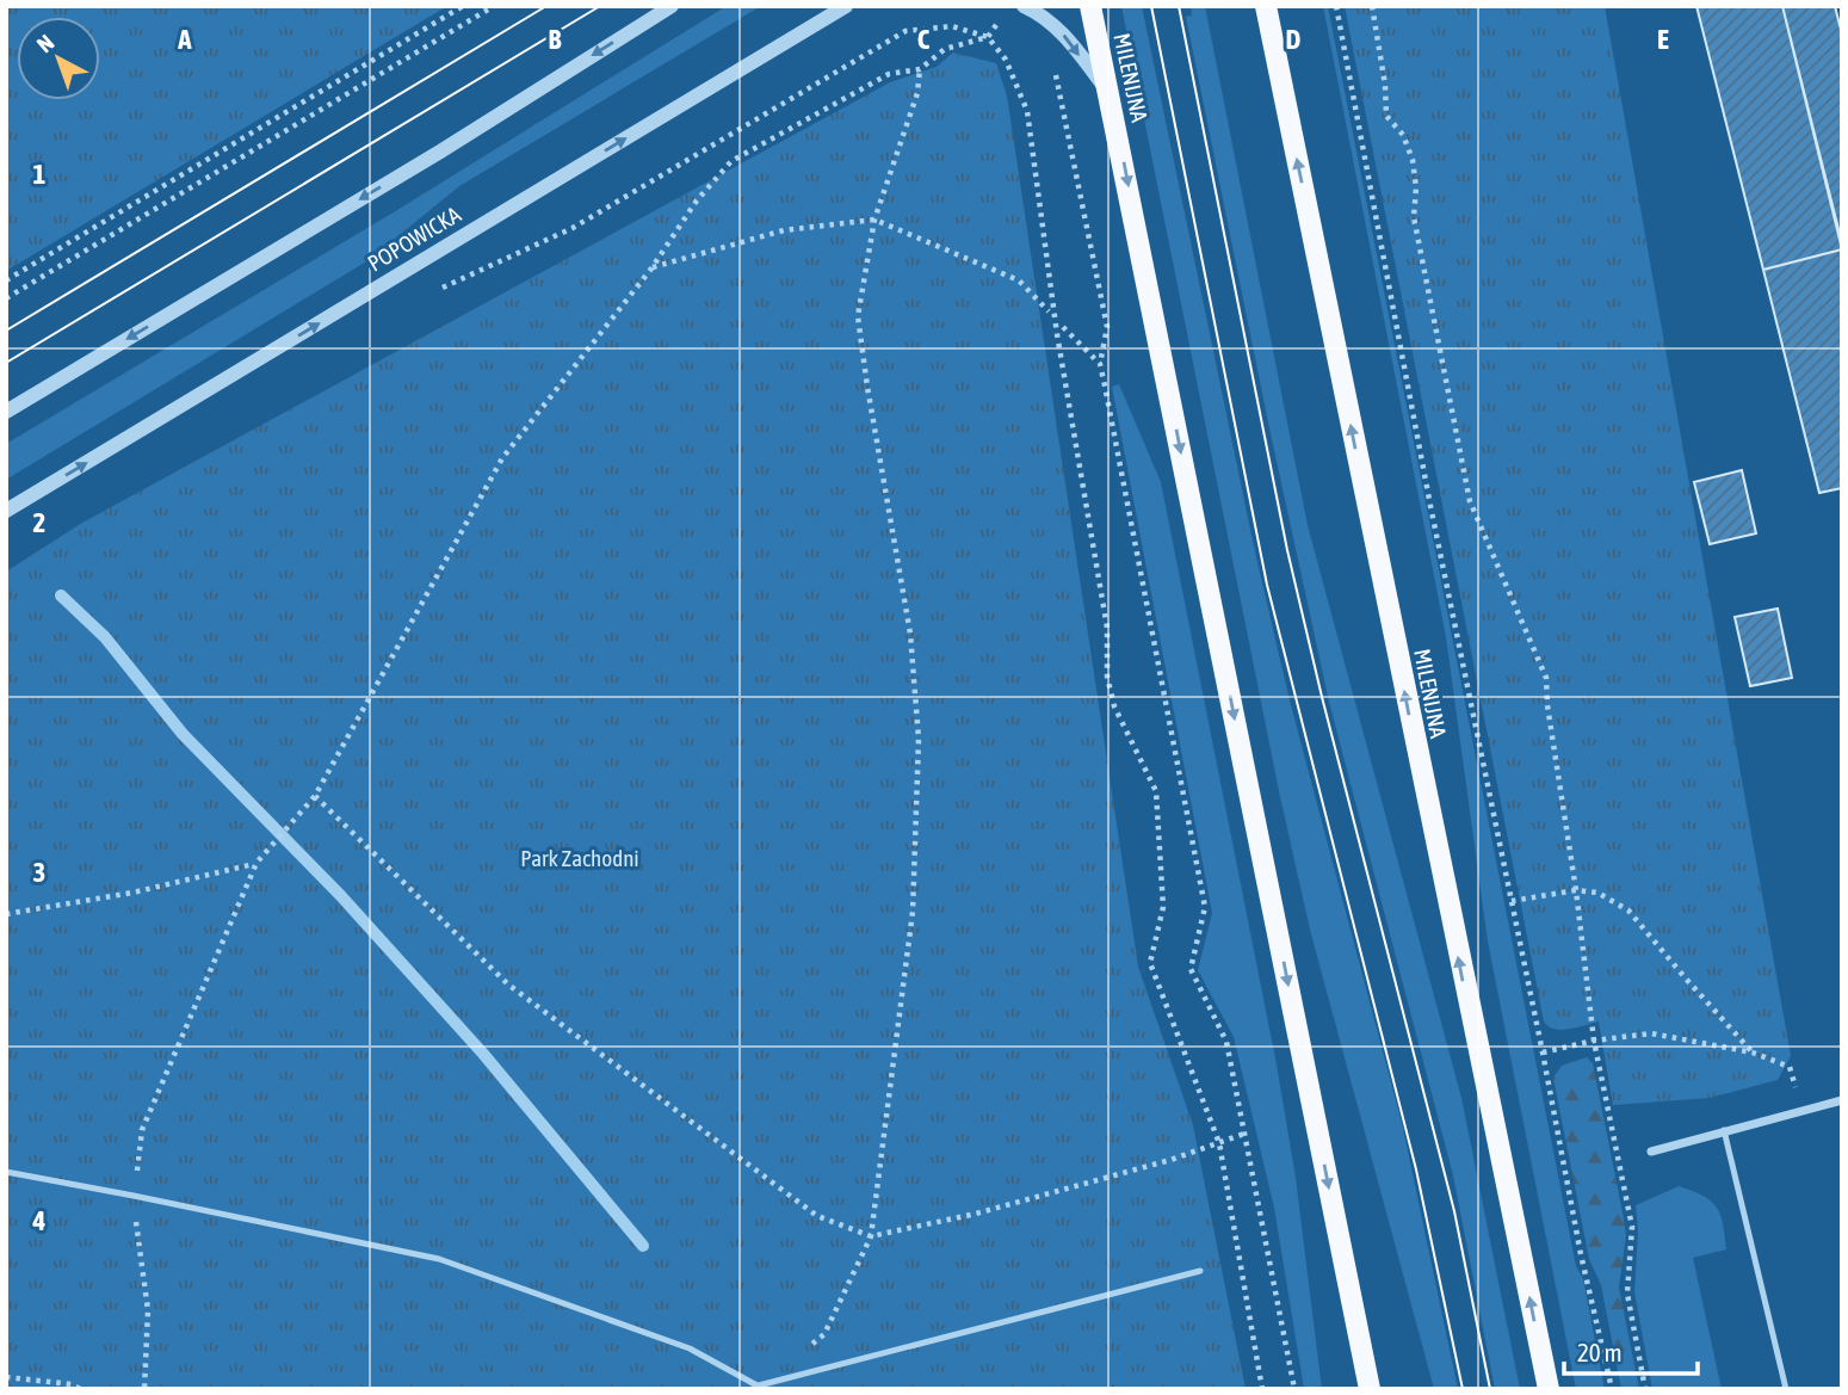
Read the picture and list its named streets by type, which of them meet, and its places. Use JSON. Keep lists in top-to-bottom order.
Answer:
{
  "streets": {
    "main road": ["MILENIJNA"],
    "street": ["POPOWICKA"]
  },
  "parks": ["Park Zachodni"],
  "scale_bar": "20 m",
  "north": "top left",
  "grid": {
    "columns": [
      "A",
      "B",
      "C",
      "D",
      "E"
    ],
    "rows": [
      "1",
      "2",
      "3",
      "4"
    ]
  }
}
